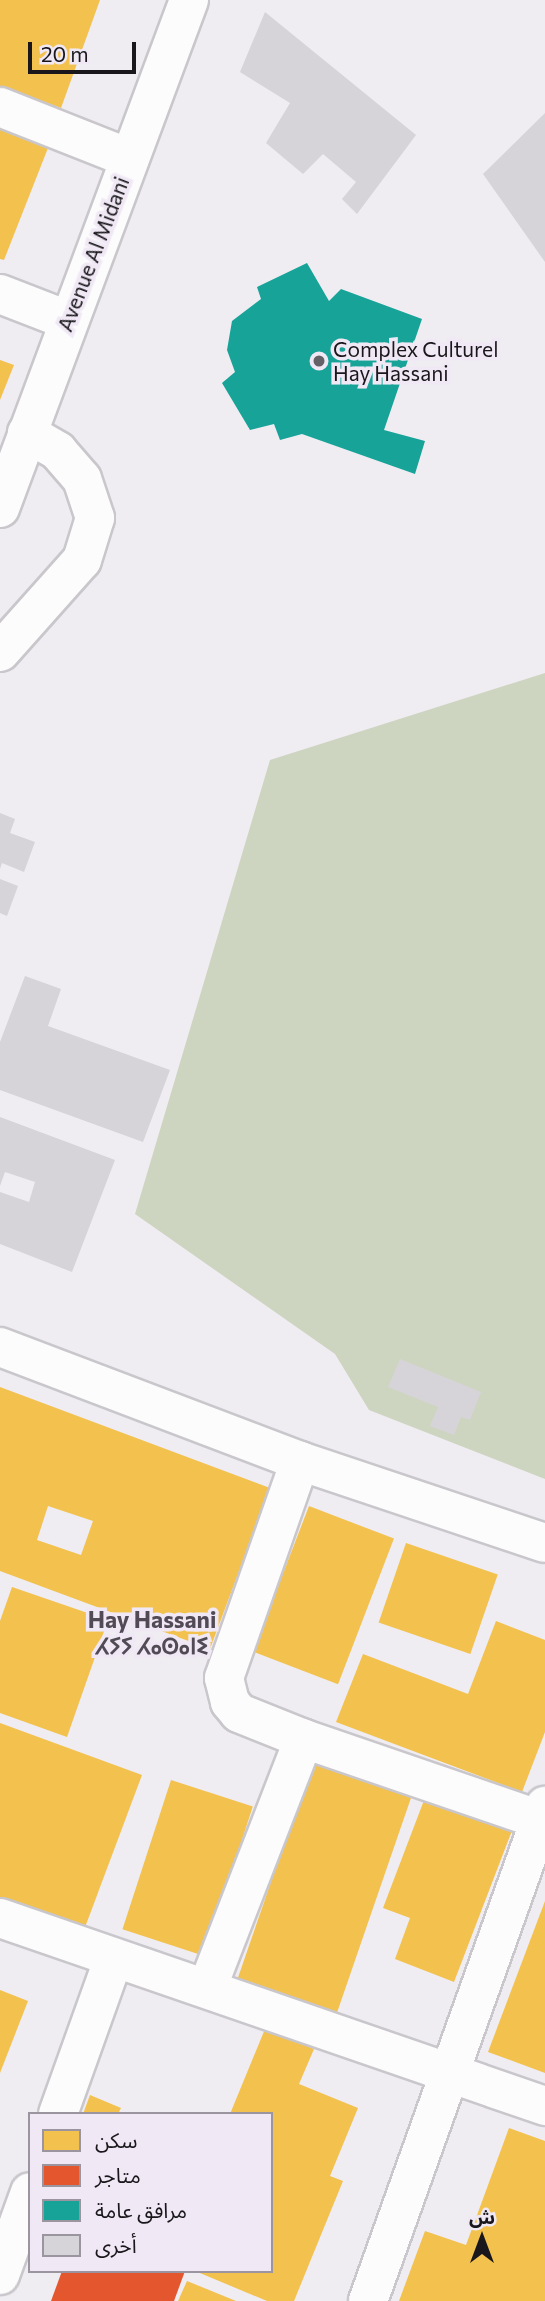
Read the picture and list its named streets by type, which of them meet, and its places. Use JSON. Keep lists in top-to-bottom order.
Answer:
{
  "streets": {
    "street": ["Avenue Al Midani"]
  },
  "districts": ["Hay Hassani ⵃⵢⵢ ⵃⴰⵙⴰⵏⵉ"],
  "places": ["Complex Culturel Hay Hassani"],
  "legend": [
    "سكن",
    "متاجر",
    "مرافق عامة",
    "أخرى"
  ],
  "scale_bar": "20 m",
  "north": "top"
}
